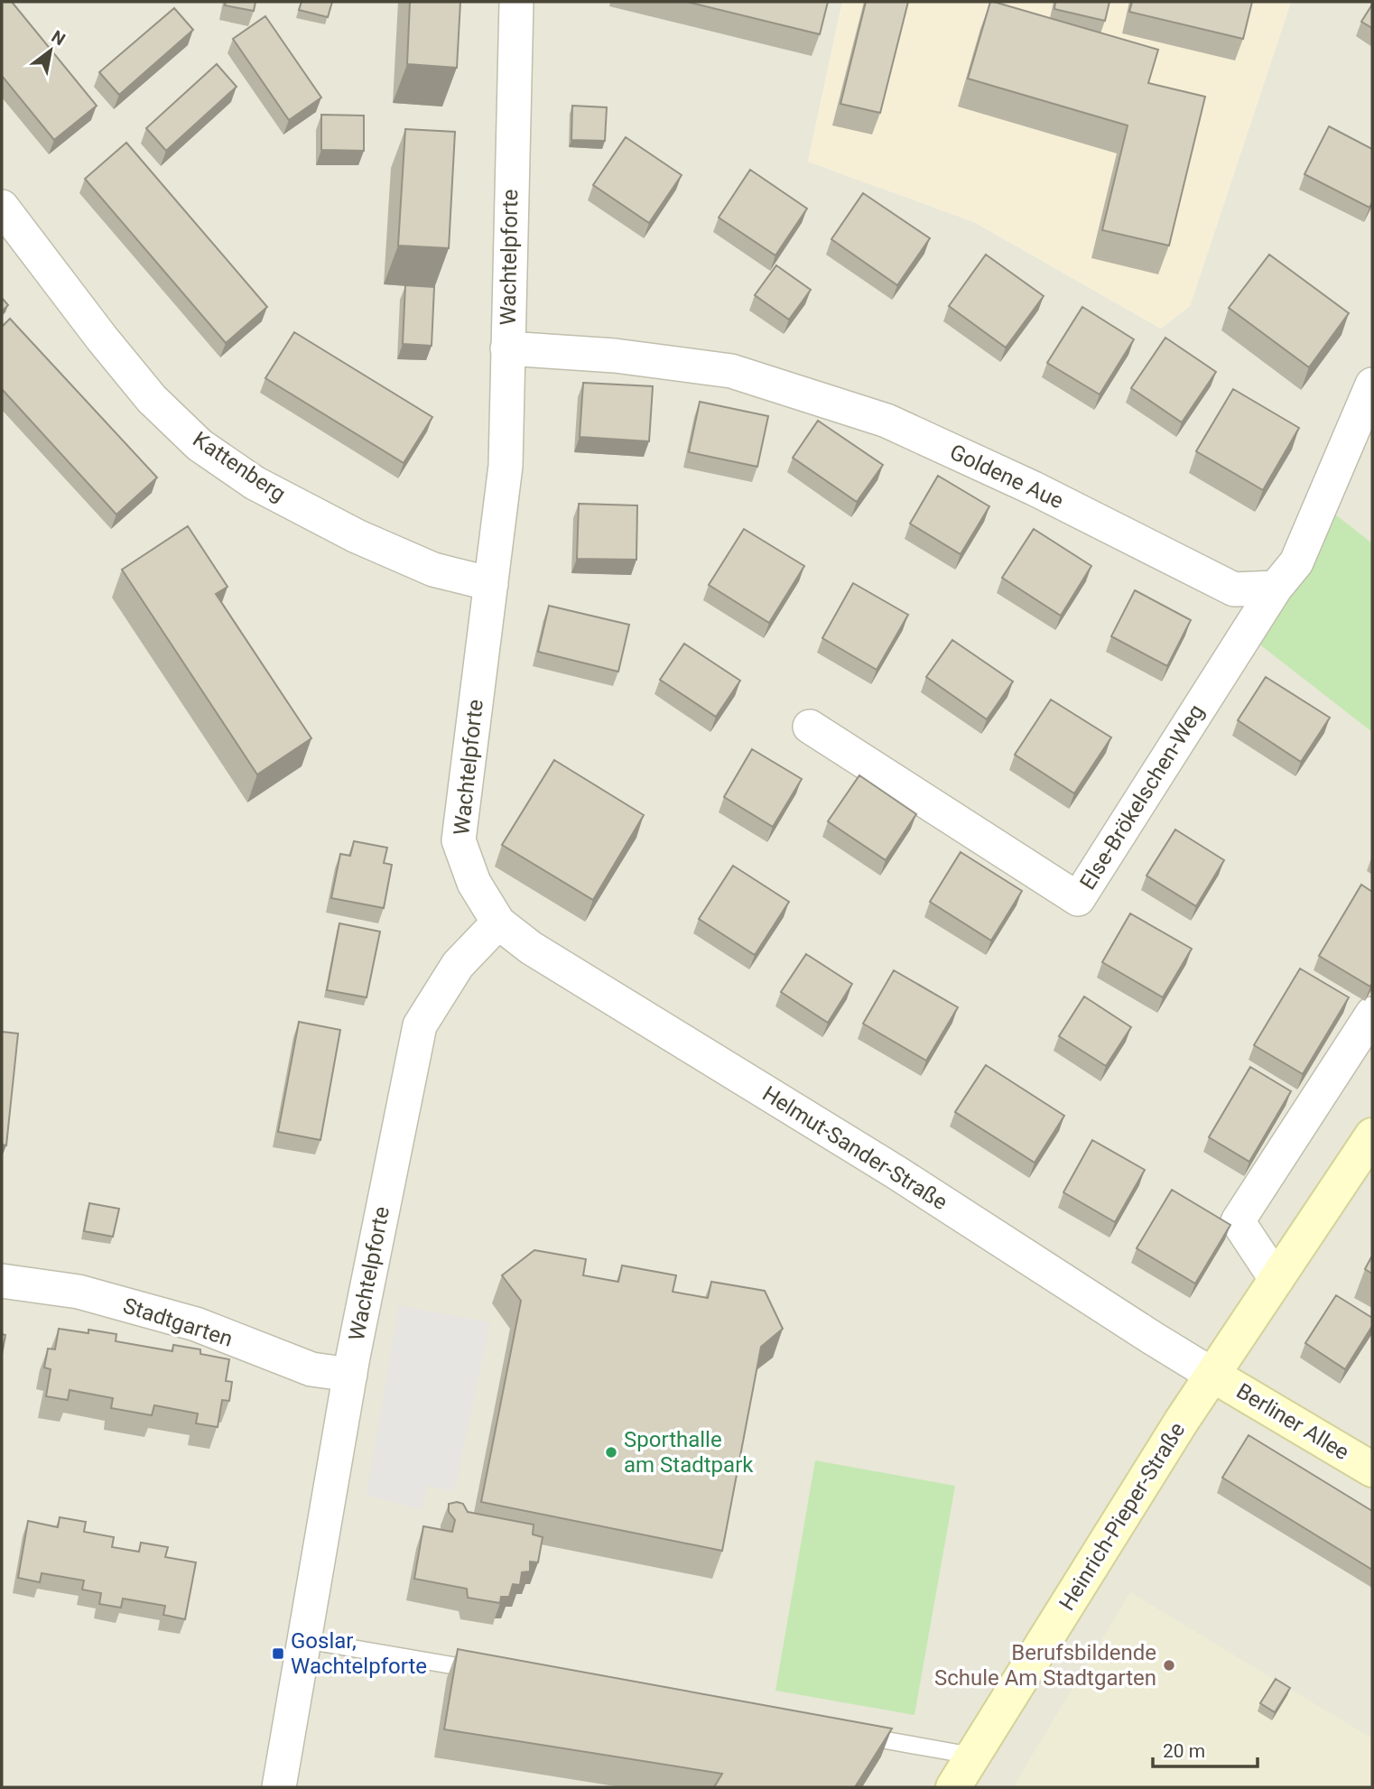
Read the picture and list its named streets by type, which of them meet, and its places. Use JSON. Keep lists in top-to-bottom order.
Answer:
{
  "streets": {
    "street": [
      "Wachtelpforte",
      "Kattenberg",
      "Goldene Aue",
      "Else-Brökelschen-Weg",
      "Helmut-Sander-Straße",
      "Stadtgarten",
      "Berliner Allee",
      "Heinrich-Pieper-Straße"
    ]
  },
  "crossings": [
    ["Wachtelpforte", "Kattenberg"],
    ["Wachtelpforte", "Goldene Aue"],
    ["Wachtelpforte", "Helmut-Sander-Straße"],
    ["Wachtelpforte", "Stadtgarten"],
    ["Goldene Aue", "Else-Brökelschen-Weg"],
    ["Helmut-Sander-Straße", "Berliner Allee"],
    ["Helmut-Sander-Straße", "Heinrich-Pieper-Straße"],
    ["Berliner Allee", "Heinrich-Pieper-Straße"]
  ],
  "places": {
    "other": ["Sporthalle am Stadtpark", "Berufsbildende Schule Am Stadtgarten"],
    "transit": ["Goslar, Wachtelpforte"]
  },
  "scale_bar": "20 m",
  "north": "top right"
}
